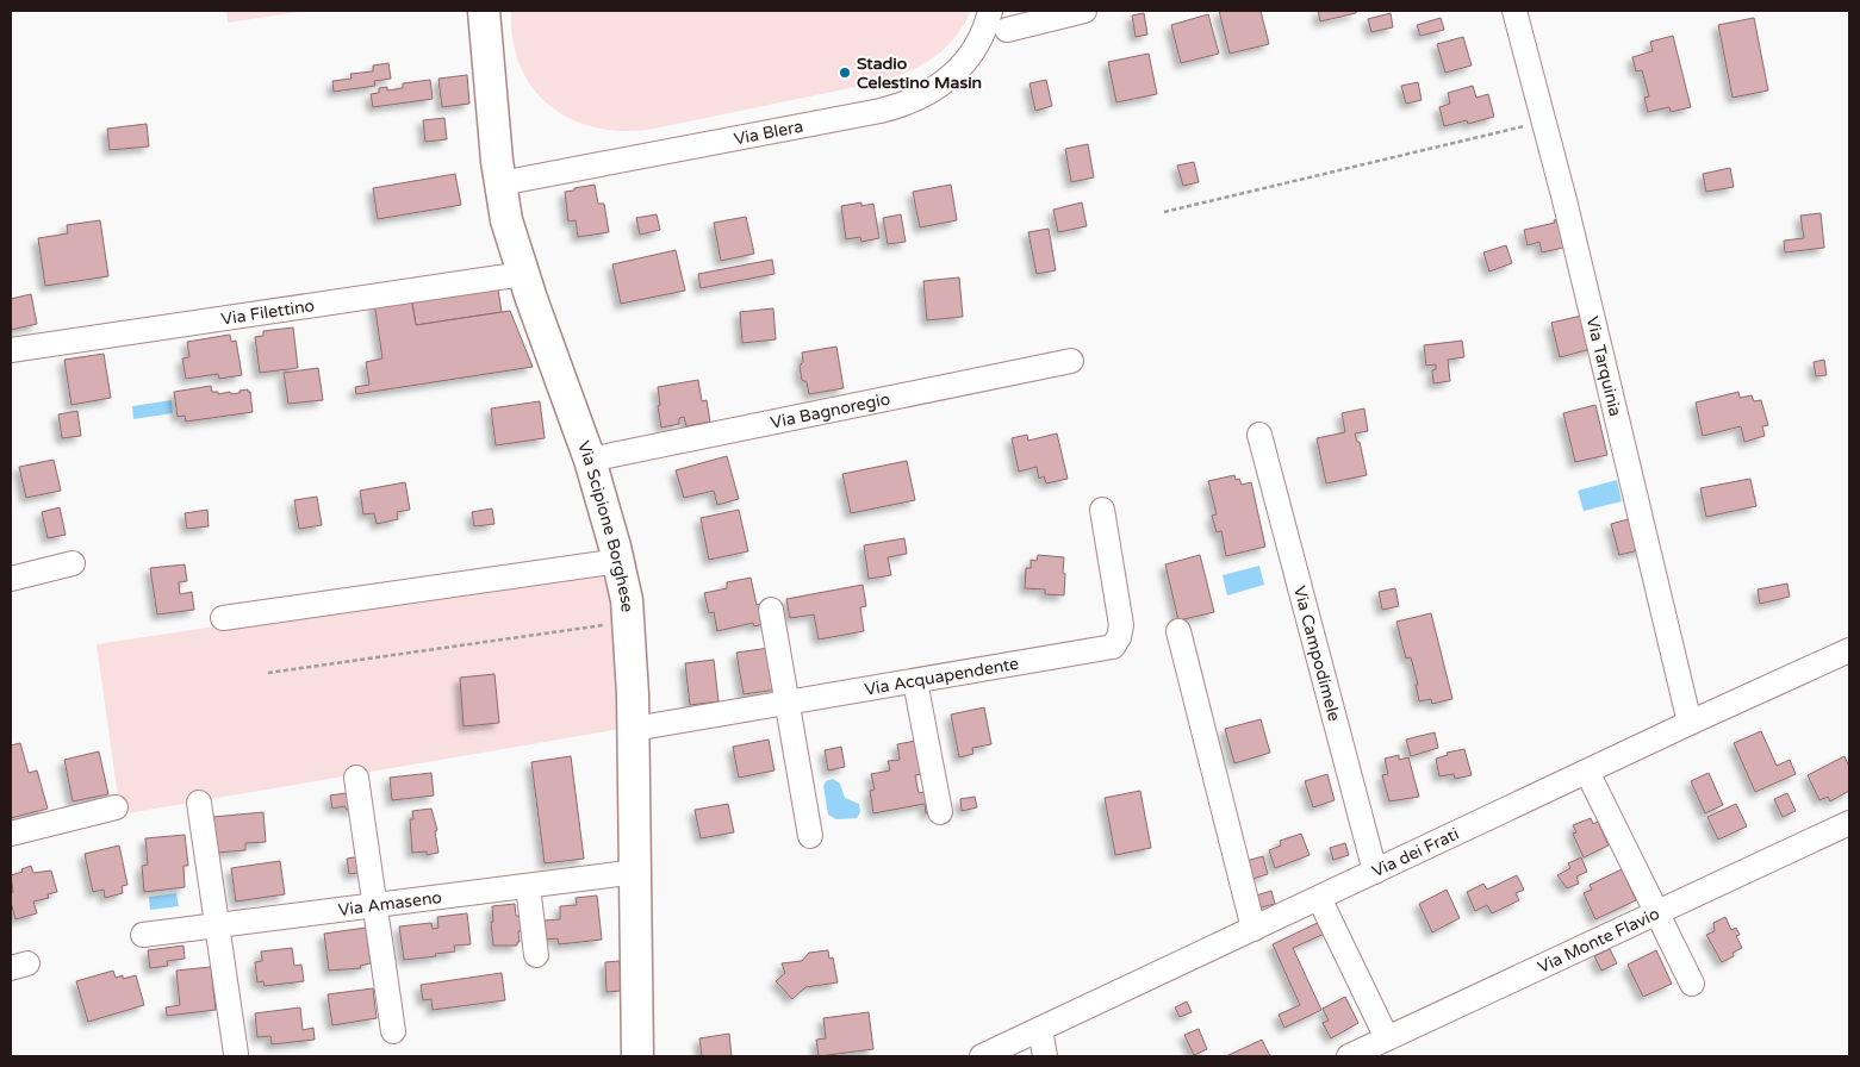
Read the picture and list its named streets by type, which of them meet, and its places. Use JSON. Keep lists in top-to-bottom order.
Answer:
{
  "streets": {
    "main road": ["Via Scipione Borghese"],
    "street": [
      "Via Blera",
      "Via Filettino",
      "Via Tarquinia",
      "Via Bagnoregio",
      "Via Campodimele",
      "Via Acquapendente",
      "Via dei Frati",
      "Via Amaseno",
      "Via Monte Flavio"
    ]
  },
  "crossings": [
    ["Via Blera", "Via Scipione Borghese"],
    ["Via Filettino", "Via Scipione Borghese"],
    ["Via Tarquinia", "Via dei Frati"],
    ["Via Bagnoregio", "Via Scipione Borghese"],
    ["Via Scipione Borghese", "Via Acquapendente"],
    ["Via Scipione Borghese", "Via Amaseno"],
    ["Via Campodimele", "Via dei Frati"]
  ],
  "places": ["Stadio Celestino Masin"]
}
